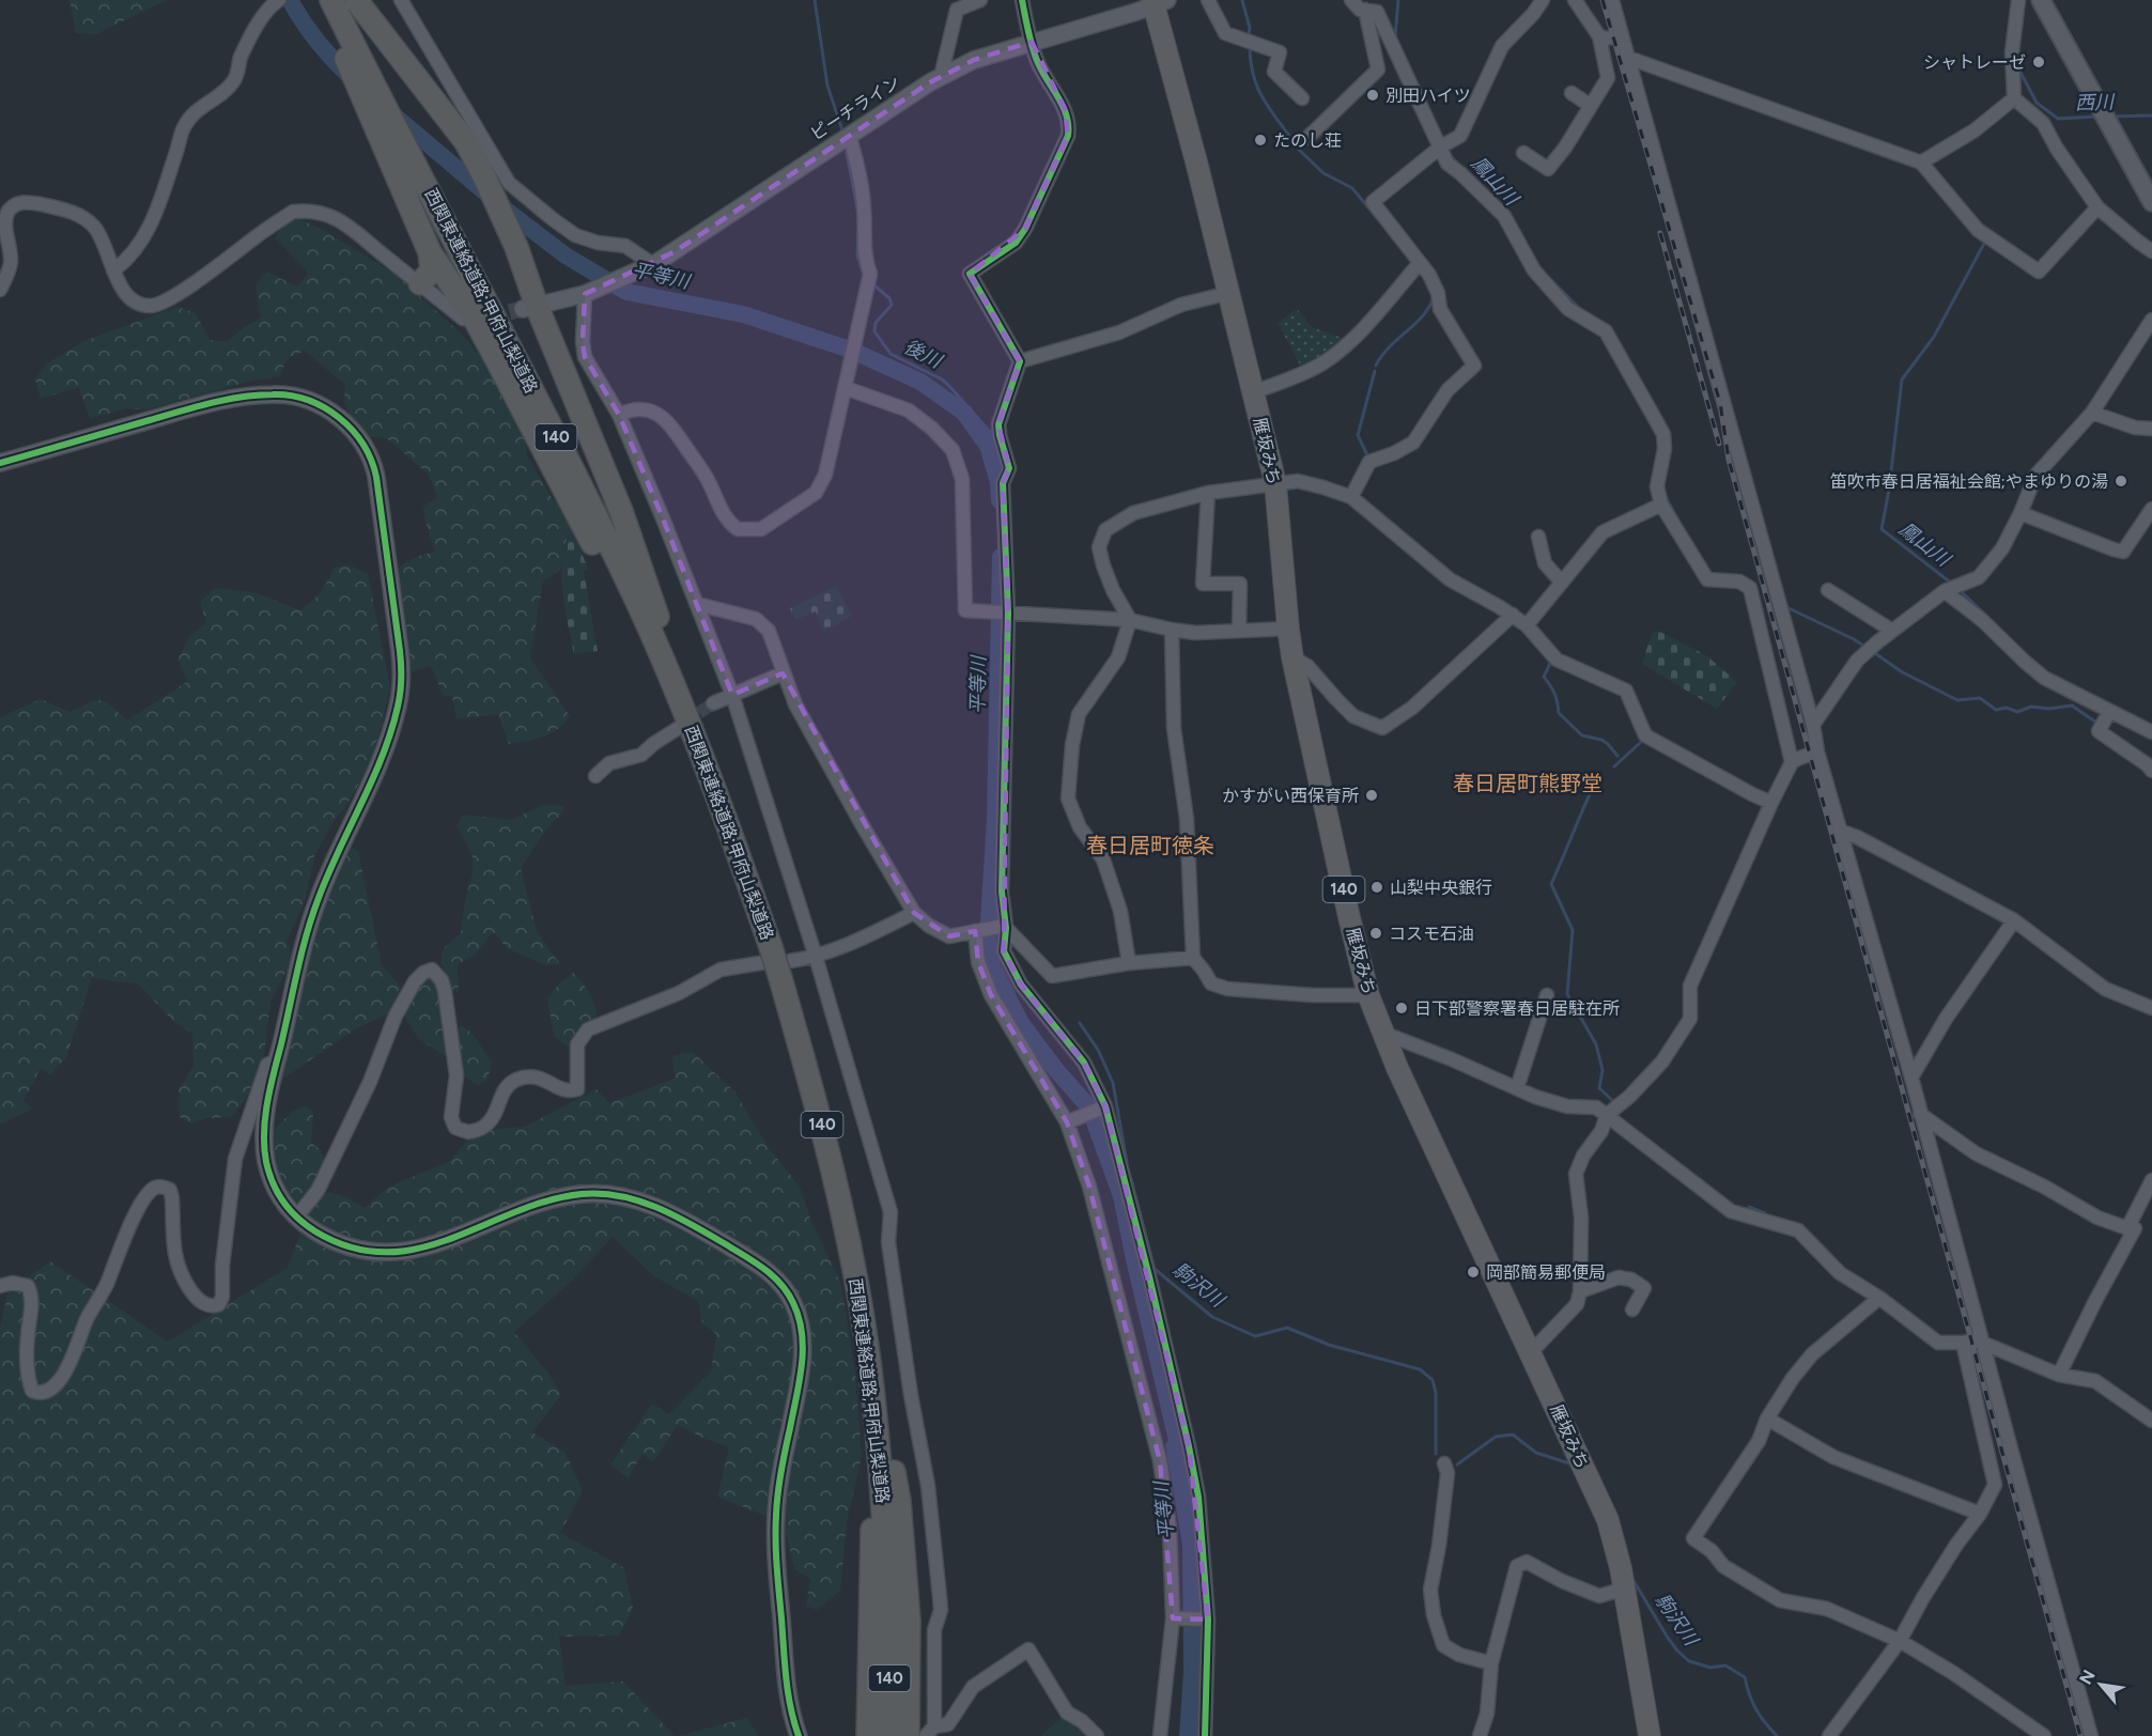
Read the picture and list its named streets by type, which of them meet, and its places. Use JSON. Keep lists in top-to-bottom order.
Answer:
{
  "streets": {
    "highway": ["西関東連絡道路;甲府山梨道路", "140", "雁坂みち"],
    "street": ["ピーチライン"]
  },
  "crossings": [
    ["ピーチライン", "雁坂みち"]
  ],
  "districts": ["春日居町熊野堂", "春日居町徳条"],
  "water": [
    "西川",
    "鳳山川",
    "平等川",
    "後川",
    "駒沢川"
  ],
  "places": [
    "シャトレーゼ",
    "別田ハイツ",
    "たのし荘",
    "笛吹市春日居福祉会館;やまゆりの湯",
    "かすがい西保育所",
    "山梨中央銀行",
    "コスモ石油",
    "日下部警察署春日居駐在所",
    "岡部簡易郵便局"
  ],
  "north": "top left"
}
